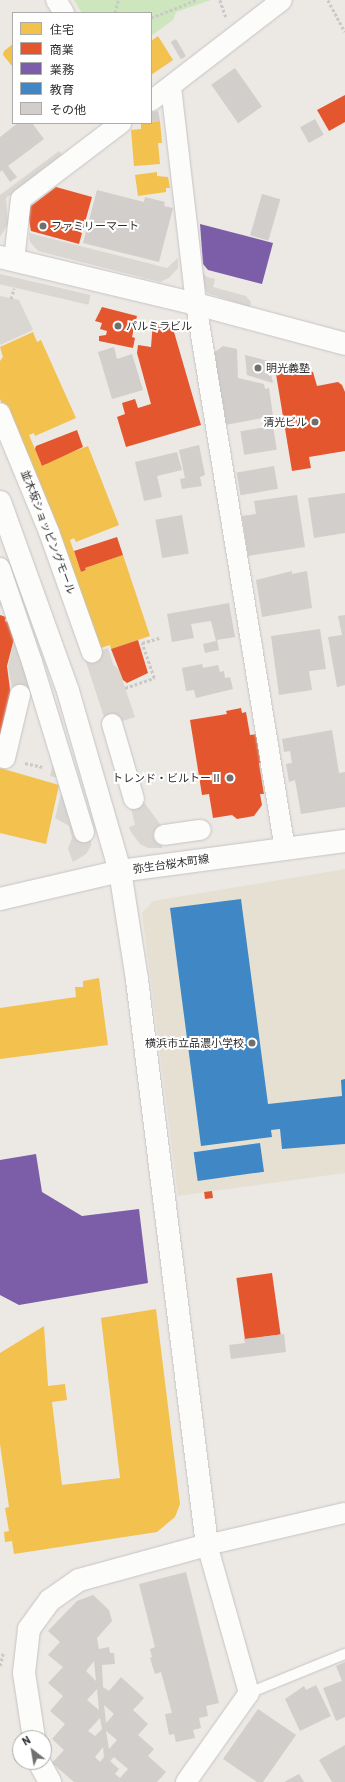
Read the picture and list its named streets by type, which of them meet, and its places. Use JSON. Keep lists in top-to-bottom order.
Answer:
{
  "streets": {
    "street": ["並木坂ショッピングモール", "弥生台桜木町線"]
  },
  "places": [
    "ファミリーマート",
    "パルミラビル",
    "明光義塾",
    "清光ビル",
    "トレンド・ビルトーⅡ",
    "横浜市立品濃小学校"
  ],
  "legend": [
    "住宅",
    "商業",
    "業務",
    "教育",
    "その他"
  ],
  "north": "top left"
}
